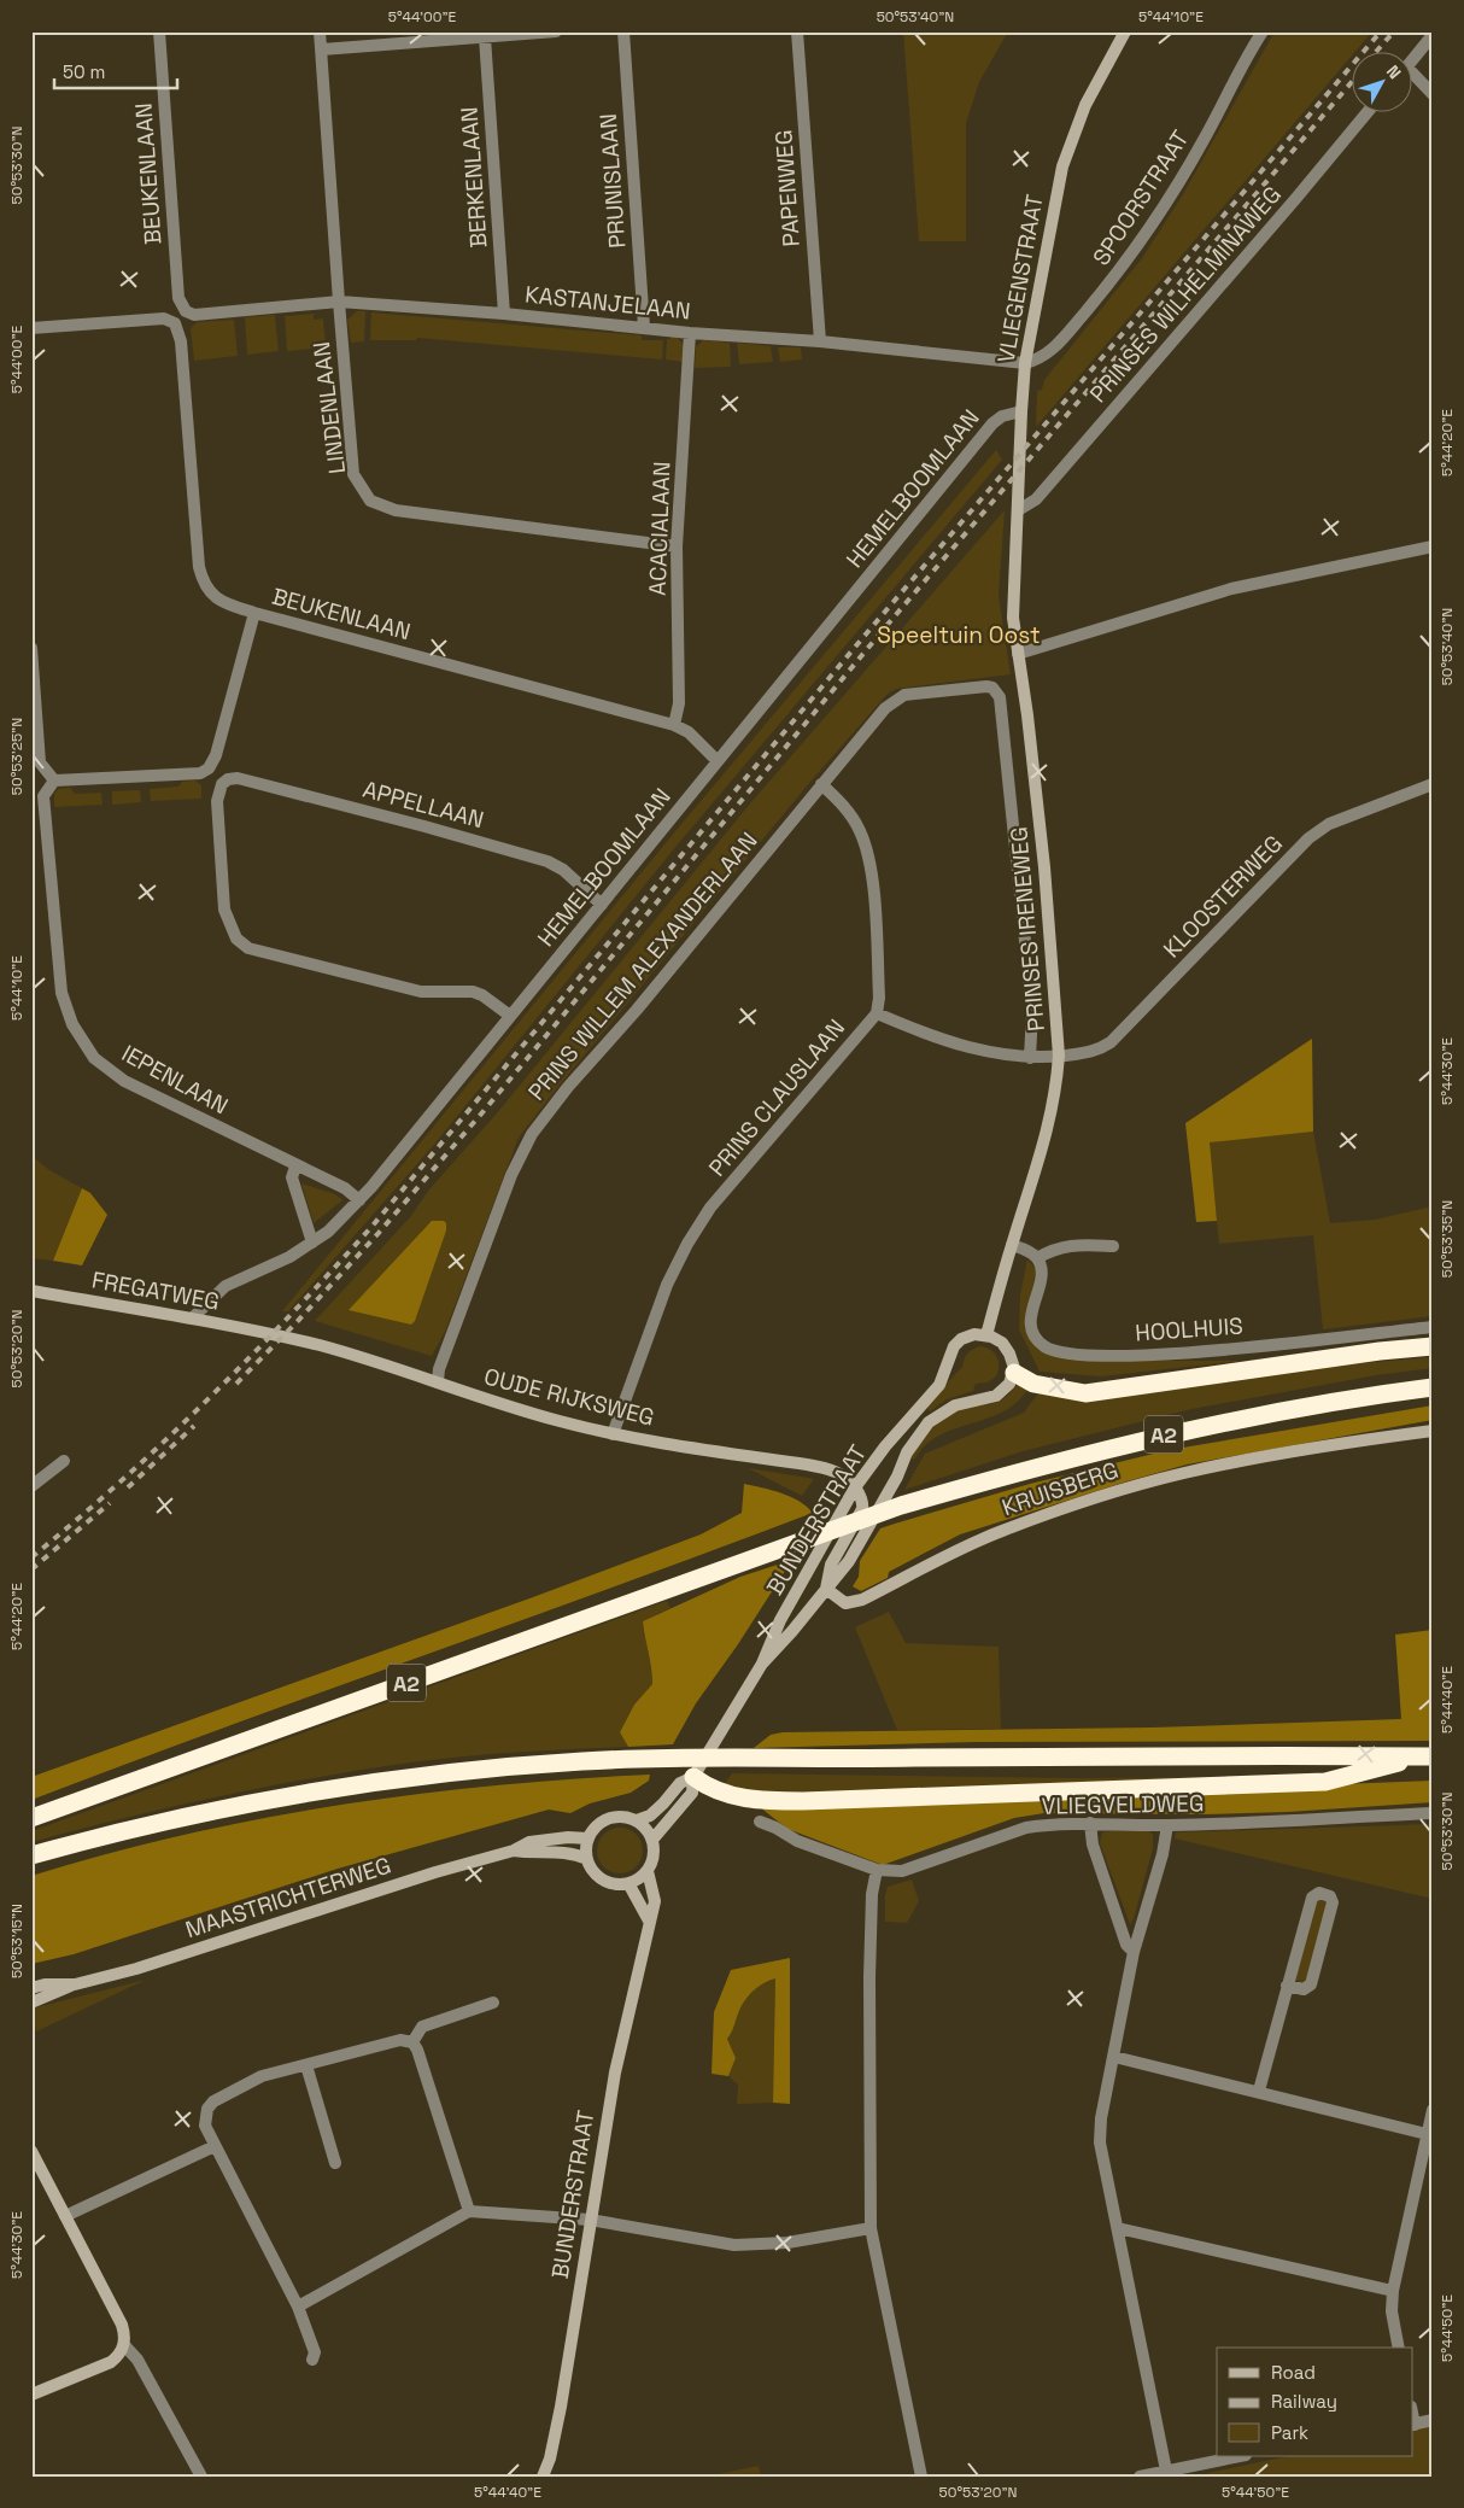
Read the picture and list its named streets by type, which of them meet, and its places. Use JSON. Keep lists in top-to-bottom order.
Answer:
{
  "streets": {
    "highway": ["A2"],
    "main road": [
      "VLIEGENSTRAAT",
      "PRINSES IRENEWEG",
      "FREGATWEG",
      "OUDE RIJKSWEG",
      "KRUISBERG",
      "BUNDERSTRAAT",
      "MAASTRICHTERWEG"
    ],
    "street": [
      "BEUKENLAAN",
      "BERKENLAAN",
      "PRUNISLAAN",
      "PAPENWEG",
      "SPOORSTRAAT",
      "PRINSES WILHELMINAWEG",
      "KASTANJELAAN",
      "LINDENLAAN",
      "HEMELBOOMLAAN",
      "ACACIALAAN",
      "APPELLAAN",
      "KLOOSTERWEG",
      "PRINS WILLEM ALEXANDERLAAN",
      "IEPENLAAN",
      "PRINS CLAUSLAAN",
      "HOOLHUIS",
      "VLIEGVELDWEG"
    ]
  },
  "crossings": [
    ["BEUKENLAAN", "KASTANJELAAN"],
    ["BEUKENLAAN", "HEMELBOOMLAAN"],
    ["BEUKENLAAN", "ACACIALAAN"],
    ["BERKENLAAN", "KASTANJELAAN"],
    ["PRUNISLAAN", "KASTANJELAAN"],
    ["PAPENWEG", "KASTANJELAAN"],
    ["SPOORSTRAAT", "VLIEGENSTRAAT"],
    ["SPOORSTRAAT", "KASTANJELAAN"],
    ["VLIEGENSTRAAT", "PRINSES WILHELMINAWEG"],
    ["VLIEGENSTRAAT", "KASTANJELAAN"],
    ["VLIEGENSTRAAT", "HEMELBOOMLAAN"],
    ["VLIEGENSTRAAT", "PRINSES IRENEWEG"],
    ["PRINSES WILHELMINAWEG", "PRINSES IRENEWEG"],
    ["KASTANJELAAN", "LINDENLAAN"],
    ["KASTANJELAAN", "ACACIALAAN"],
    ["LINDENLAAN", "ACACIALAAN"],
    ["HEMELBOOMLAAN", "APPELLAAN"],
    ["HEMELBOOMLAAN", "IEPENLAAN"],
    ["HEMELBOOMLAAN", "FREGATWEG"],
    ["KLOOSTERWEG", "PRINSES IRENEWEG"],
    ["KLOOSTERWEG", "PRINS WILLEM ALEXANDERLAAN"],
    ["KLOOSTERWEG", "PRINS CLAUSLAAN"],
    ["PRINSES IRENEWEG", "BUNDERSTRAAT"],
    ["PRINS WILLEM ALEXANDERLAAN", "PRINS CLAUSLAAN"],
    ["PRINS WILLEM ALEXANDERLAAN", "OUDE RIJKSWEG"],
    ["PRINS CLAUSLAAN", "OUDE RIJKSWEG"],
    ["FREGATWEG", "OUDE RIJKSWEG"],
    ["OUDE RIJKSWEG", "BUNDERSTRAAT"],
    ["A2", "BUNDERSTRAAT"],
    ["KRUISBERG", "BUNDERSTRAAT"],
    ["BUNDERSTRAAT", "MAASTRICHTERWEG"]
  ],
  "parks": ["Speeltuin Oost"],
  "legend": ["Road", "Railway", "Park"],
  "scale_bar": "50 m",
  "north": "top right",
  "coordinates": [
    "5°44'00\"E",
    "50°53'40\"N",
    "5°44'10\"E",
    "50°53'30\"N",
    "5°44'20\"E",
    "50°53'25\"N",
    "5°44'30\"E",
    "50°53'35\"N",
    "50°53'20\"N",
    "5°44'40\"E",
    "50°53'15\"N",
    "5°44'50\"E"
  ]
}
